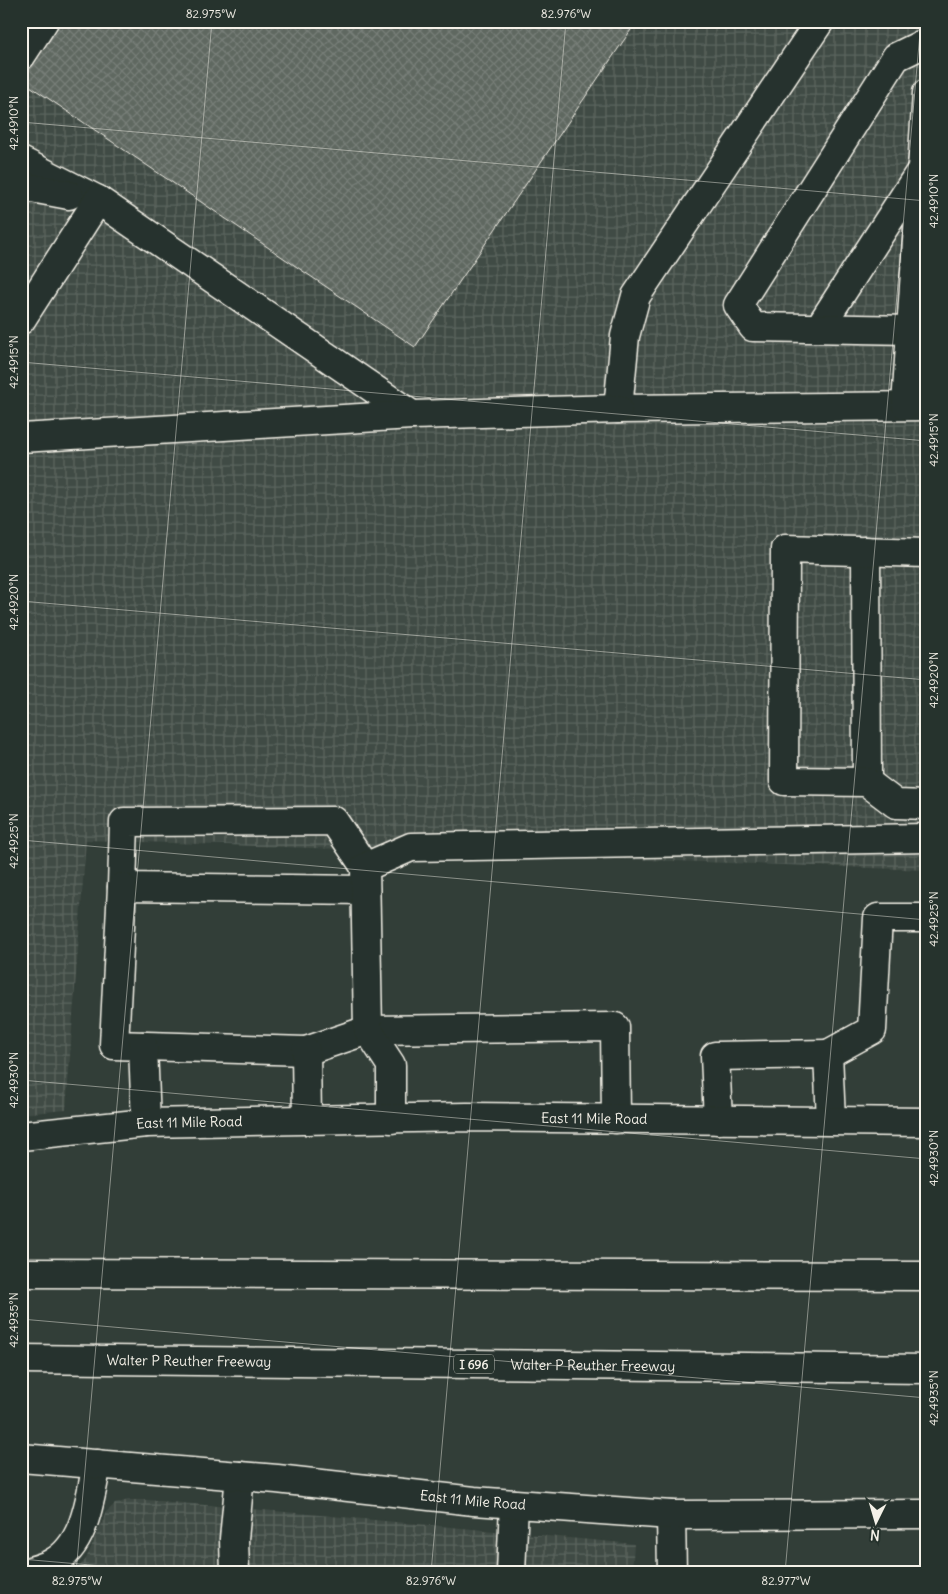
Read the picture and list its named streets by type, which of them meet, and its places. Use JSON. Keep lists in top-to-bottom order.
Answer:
{
  "streets": {
    "main road": ["East 11 Mile Road", "Walter P Reuther Freeway", "I 696"]
  },
  "north": "bottom",
  "coordinates": [
    "82.975°W",
    "82.976°W",
    "42.4910°N",
    "42.4915°N",
    "42.4920°N",
    "42.4925°N",
    "42.4930°N",
    "42.4935°N",
    "82.977°W"
  ]
}
